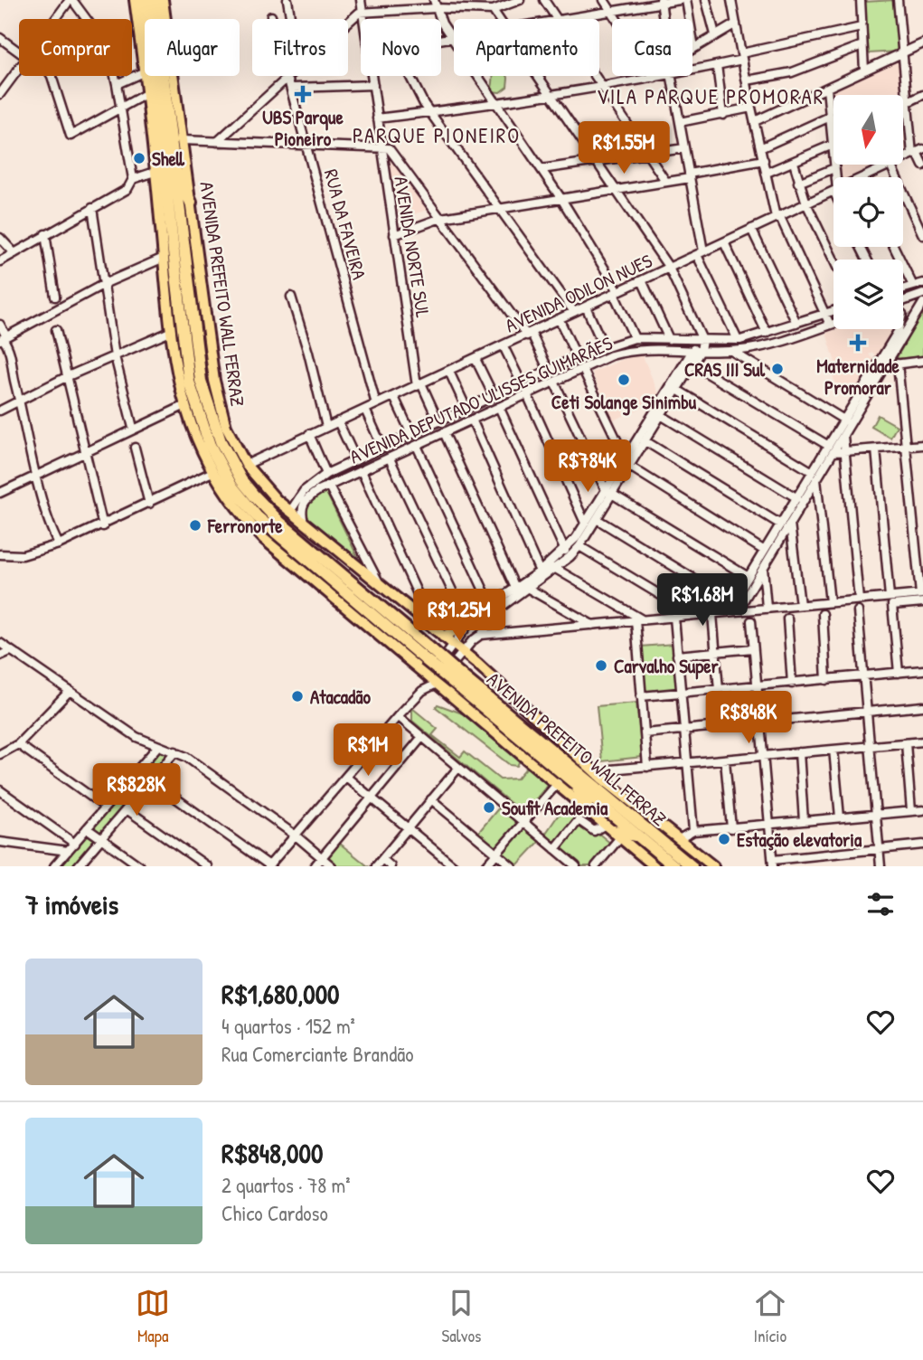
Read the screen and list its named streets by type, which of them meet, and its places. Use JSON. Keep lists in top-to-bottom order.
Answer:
{
  "streets": {
    "highway": ["AVENIDA PREFEITO WALL FERRAZ"],
    "street": [
      "RUA DA FAVEIRA",
      "AVENIDA NORTE SUL",
      "AVENIDA ODILON NUES",
      "AVENIDA DEPUTADO ULISSES GUIMARÃES"
    ]
  },
  "crossings": [
    ["RUA DA FAVEIRA", "AVENIDA ODILON NUES"],
    ["AVENIDA NORTE SUL", "AVENIDA ODILON NUES"],
    ["AVENIDA NORTE SUL", "AVENIDA DEPUTADO ULISSES GUIMARÃES"],
    ["AVENIDA ODILON NUES", "AVENIDA PREFEITO WALL FERRAZ"],
    ["AVENIDA PREFEITO WALL FERRAZ", "AVENIDA DEPUTADO ULISSES GUIMARÃES"]
  ],
  "districts": ["VILA PARQUE PROMORAR", "PARQUE PIONEIRO"],
  "places": {
    "health": ["UBS Parque Pioneiro", "Maternidade Promorar"],
    "other": [
      "Shell",
      "CRAS III Sul",
      "Ceti Solange Sinimbu",
      "Ferronorte",
      "Carvalho Super",
      "Atacadão",
      "Soufit Academia",
      "Estação elevatoria"
    ]
  },
  "north": "bottom",
  "page": {
    "chip": [
      "Comprar",
      "Alugar",
      "Filtros",
      "Novo",
      "Apartamento",
      "Casa"
    ],
    "price": [
      "R$1.55M",
      "R$784K",
      "R$1.68M",
      "R$1.25M",
      "R$848K",
      "R$1M",
      "R$828K"
    ],
    "heading": "7 imóveis",
    "list": [
      {
        "name": "R$1,680,000",
        "note": "4 quartos · 152 m² · Rua Comerciante Brandão"
      },
      {
        "name": "R$848,000",
        "note": "2 quartos · 78 m² · Chico Cardoso"
      }
    ],
    "tabs": ["Mapa", "Salvos", "Início"]
  }
}
